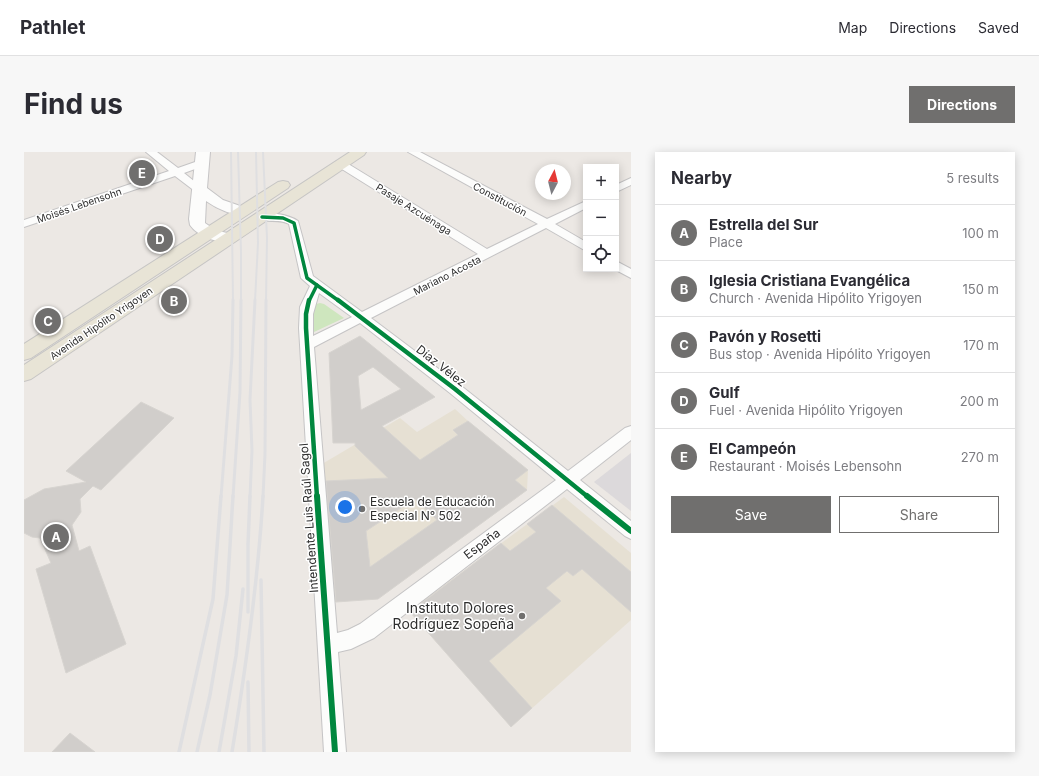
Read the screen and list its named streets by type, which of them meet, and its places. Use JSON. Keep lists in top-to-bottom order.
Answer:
{
  "streets": {
    "main road": ["Avenida Hipólito Yrigoyen"],
    "street": [
      "Constitución",
      "Moisés Lebensohn",
      "Pasaje Azcuénaga",
      "Mariano Acosta",
      "Díaz Vélez",
      "Intendente Luis Raúl Sagol",
      "España"
    ]
  },
  "crossings": [
    ["Constitución", "Mariano Acosta"],
    ["Pasaje Azcuénaga", "Mariano Acosta"],
    ["Pasaje Azcuénaga", "Avenida Hipólito Yrigoyen"],
    ["Mariano Acosta", "Díaz Vélez"],
    ["Mariano Acosta", "Intendente Luis Raúl Sagol"],
    ["Avenida Hipólito Yrigoyen", "Díaz Vélez"],
    ["Díaz Vélez", "Intendente Luis Raúl Sagol"],
    ["Díaz Vélez", "España"],
    ["Intendente Luis Raúl Sagol", "España"]
  ],
  "places": ["Escuela de Educación Especial N° 502", "Instituto Dolores Rodríguez Sopeña"],
  "north": "top",
  "page": {
    "header": "Pathlet",
    "nav": ["Map", "Directions", "Saved"],
    "buttons": [
      "Directions",
      ["Save", "Share"]
    ],
    "title": "Find us",
    "heading": ["Nearby", "5 results"],
    "pins": [
      "E",
      "D",
      "B",
      "C",
      "A"
    ],
    "map_buttons": ["+", "−"],
    "list": [
      {
        "mark": "A",
        "name": "Estrella del Sur",
        "note": "Place",
        "value": "100 m"
      },
      {
        "mark": "B",
        "name": "Iglesia Cristiana Evangélica",
        "note": "Church · Avenida Hipólito Yrigoyen",
        "value": "150 m"
      },
      {
        "mark": "C",
        "name": "Pavón y Rosetti",
        "note": "Bus stop · Avenida Hipólito Yrigoyen",
        "value": "170 m"
      },
      {
        "mark": "D",
        "name": "Gulf",
        "note": "Fuel · Avenida Hipólito Yrigoyen",
        "value": "200 m"
      },
      {
        "mark": "E",
        "name": "El Campeón",
        "note": "Restaurant · Moisés Lebensohn",
        "value": "270 m"
      }
    ]
  }
}
